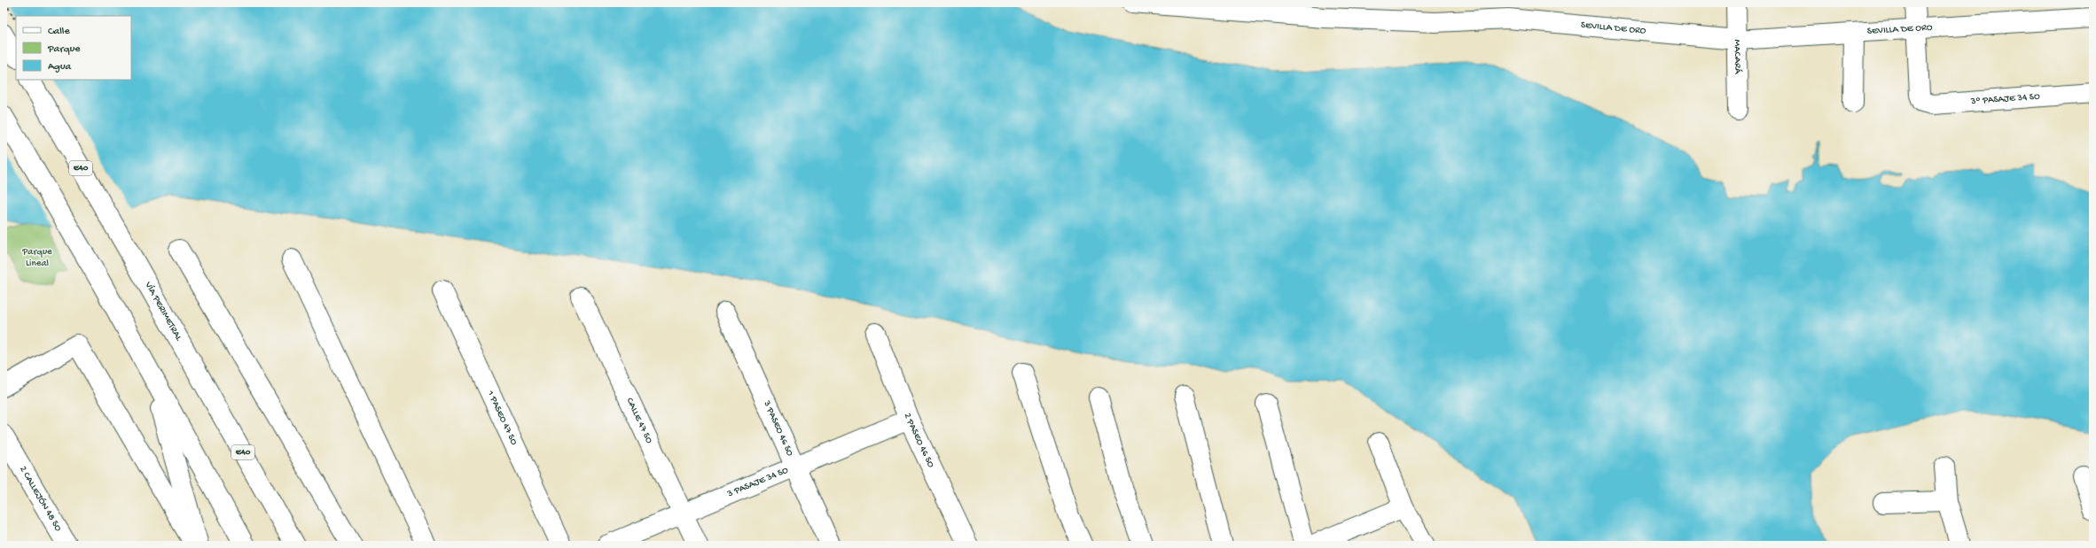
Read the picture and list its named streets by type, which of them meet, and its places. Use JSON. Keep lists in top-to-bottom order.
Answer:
{
  "streets": {
    "main road": [
      "SEVILLA DE ORO",
      "MACARÁ",
      "3° PASAJE 34 SO",
      "E40",
      "VÍA PERIMETRAL",
      "1 PASEO 47 SO",
      "CALLE 47 SO",
      "3 PASEO 46 SO",
      "2 PASEO 46 SO",
      "3 PASAJE 34 SO",
      "2 CALLEJÓN 48 SO"
    ]
  },
  "crossings": [
    ["SEVILLA DE ORO", "MACARÁ"],
    ["SEVILLA DE ORO", "3° PASAJE 34 SO"],
    ["CALLE 47 SO", "3 PASAJE 34 SO"],
    ["3 PASEO 46 SO", "3 PASAJE 34 SO"],
    ["2 PASEO 46 SO", "3 PASAJE 34 SO"]
  ],
  "parks": ["Parque Lineal"],
  "legend": ["Calle", "Parque", "Agua"]
}
